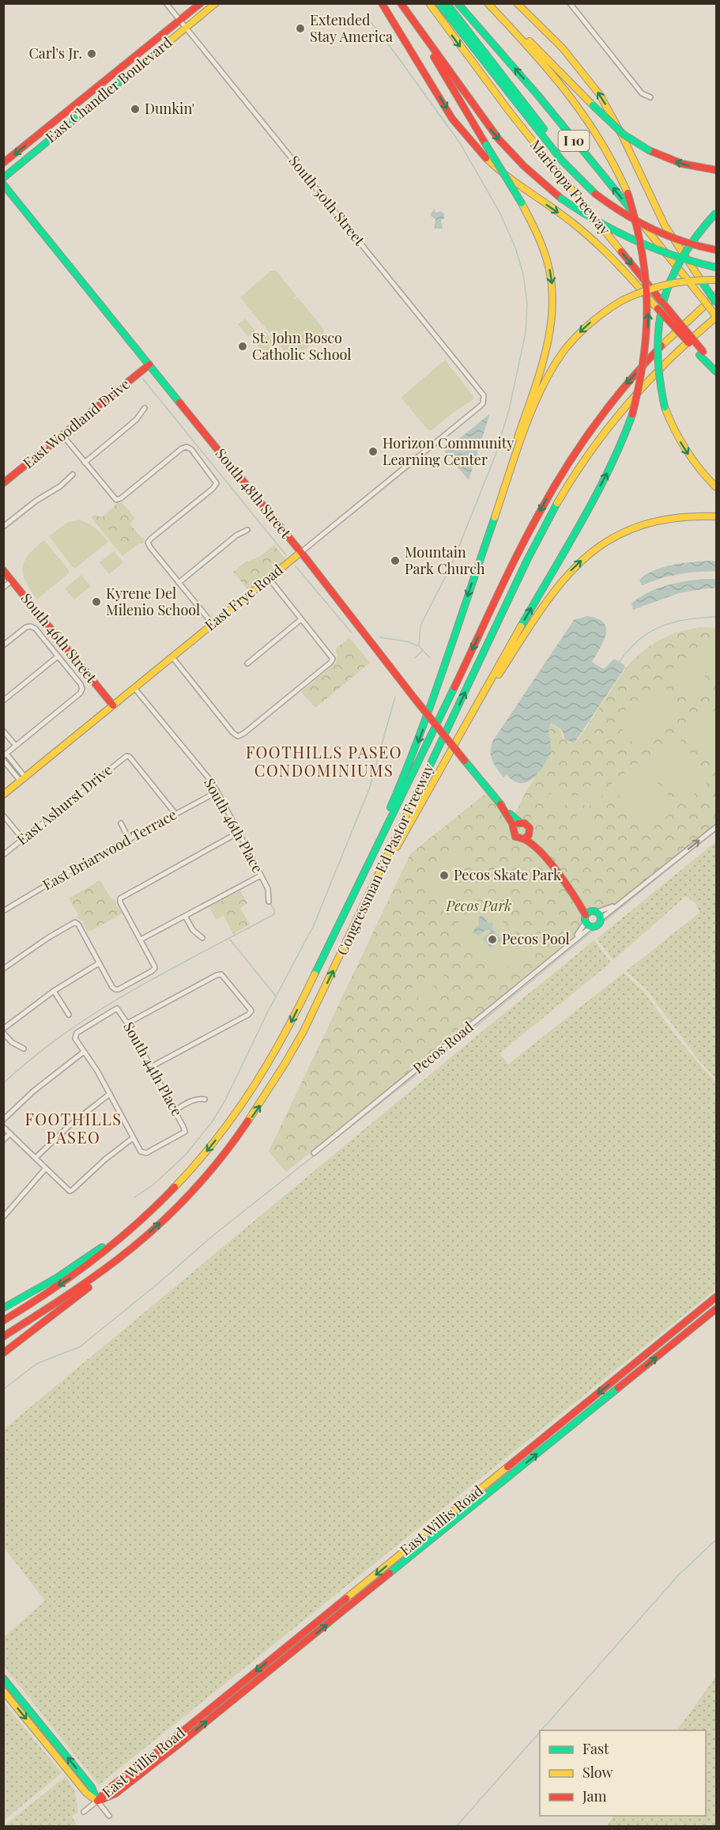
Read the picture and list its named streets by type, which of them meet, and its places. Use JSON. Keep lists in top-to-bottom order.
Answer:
{
  "streets": {
    "main road": [
      "East Chandler Boulevard",
      "I 10",
      "Maricopa Freeway",
      "East Woodland Drive",
      "South 48th Street",
      "East Frye Road",
      "South 46th Street",
      "Congressman Ed Pastor Freeway",
      "East Willis Road"
    ],
    "street": [
      "South 50th Street",
      "East Ashurst Drive",
      "South 46th Place",
      "East Briarwood Terrace",
      "Pecos Road",
      "South 44th Place"
    ]
  },
  "crossings": [
    ["East Chandler Boulevard", "South 50th Street"],
    ["I 10", "Congressman Ed Pastor Freeway"],
    ["South 50th Street", "East Frye Road"],
    ["East Woodland Drive", "South 48th Street"],
    ["South 48th Street", "East Frye Road"],
    ["East Frye Road", "South 46th Street"],
    ["East Frye Road", "South 46th Place"],
    ["East Ashurst Drive", "East Briarwood Terrace"],
    ["South 46th Place", "East Briarwood Terrace"]
  ],
  "districts": ["FOOTHILLS PASEO CONDOMINIUMS", "FOOTHILLS PASEO"],
  "parks": ["Pecos Park"],
  "places": [
    "Extended Stay America",
    "Carl's Jr.",
    "Dunkin'",
    "St. John Bosco Catholic School",
    "Horizon Community Learning Center",
    "Mountain Park Church",
    "Kyrene Del Milenio School",
    "Pecos Skate Park",
    "Pecos Pool"
  ],
  "legend": ["Fast", "Slow", "Jam"]
}
